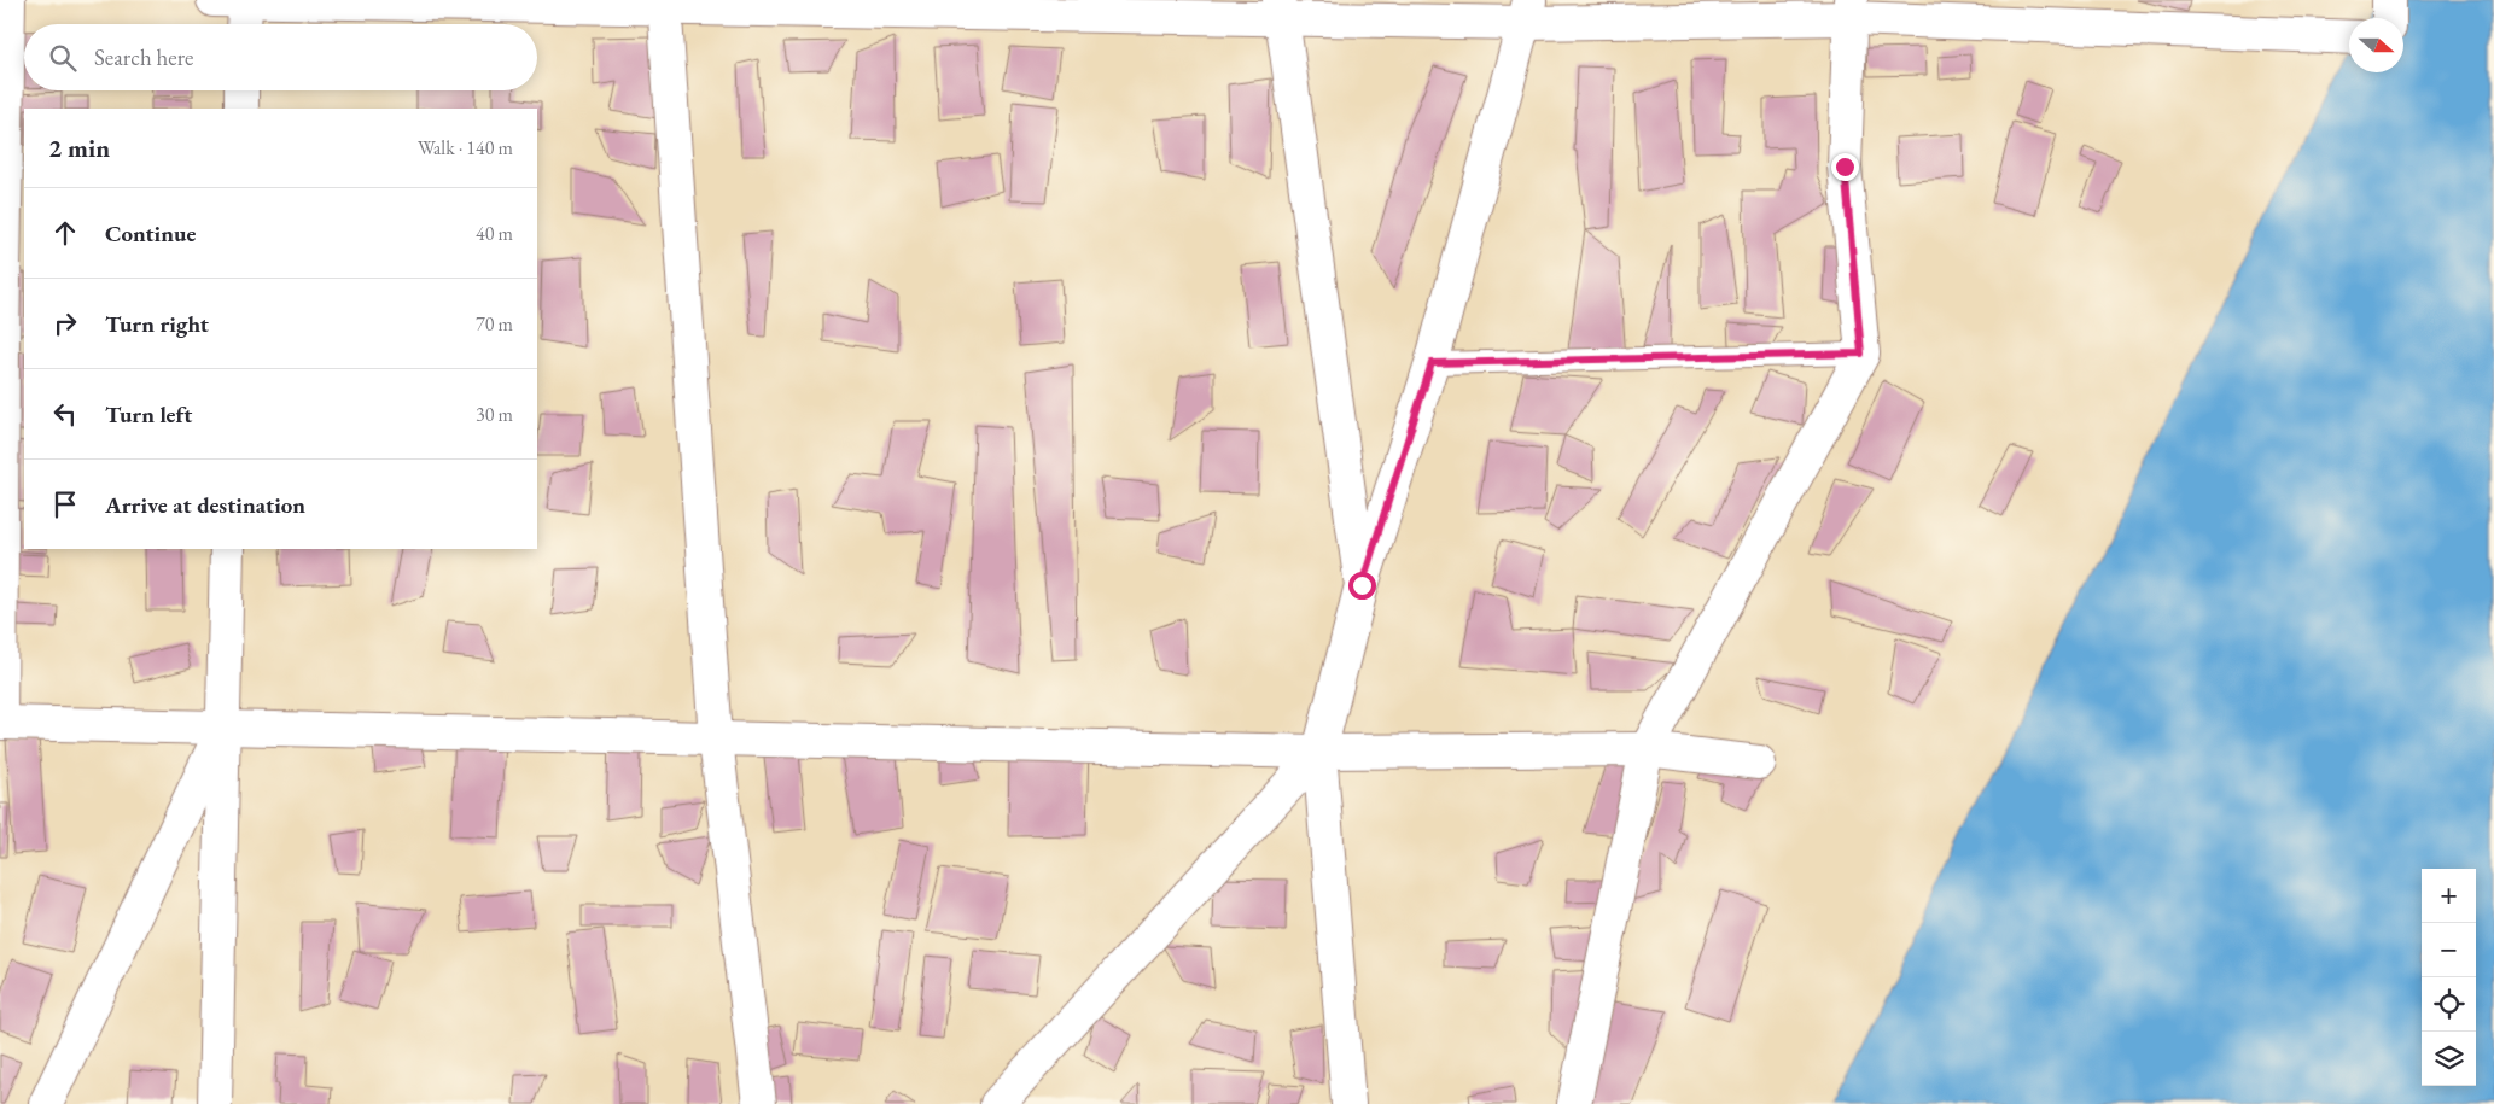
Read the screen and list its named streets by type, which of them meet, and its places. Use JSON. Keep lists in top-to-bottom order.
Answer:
{
  "north": "right",
  "page": {
    "search": "Search here",
    "heading": ["2 min", "Walk · 140 m"],
    "list": [
      ["Continue", "40 m"],
      ["Turn right", "70 m"],
      ["Turn left", "30 m"],
      "Arrive at destination"
    ],
    "map_buttons": ["+", "−"]
  }
}
